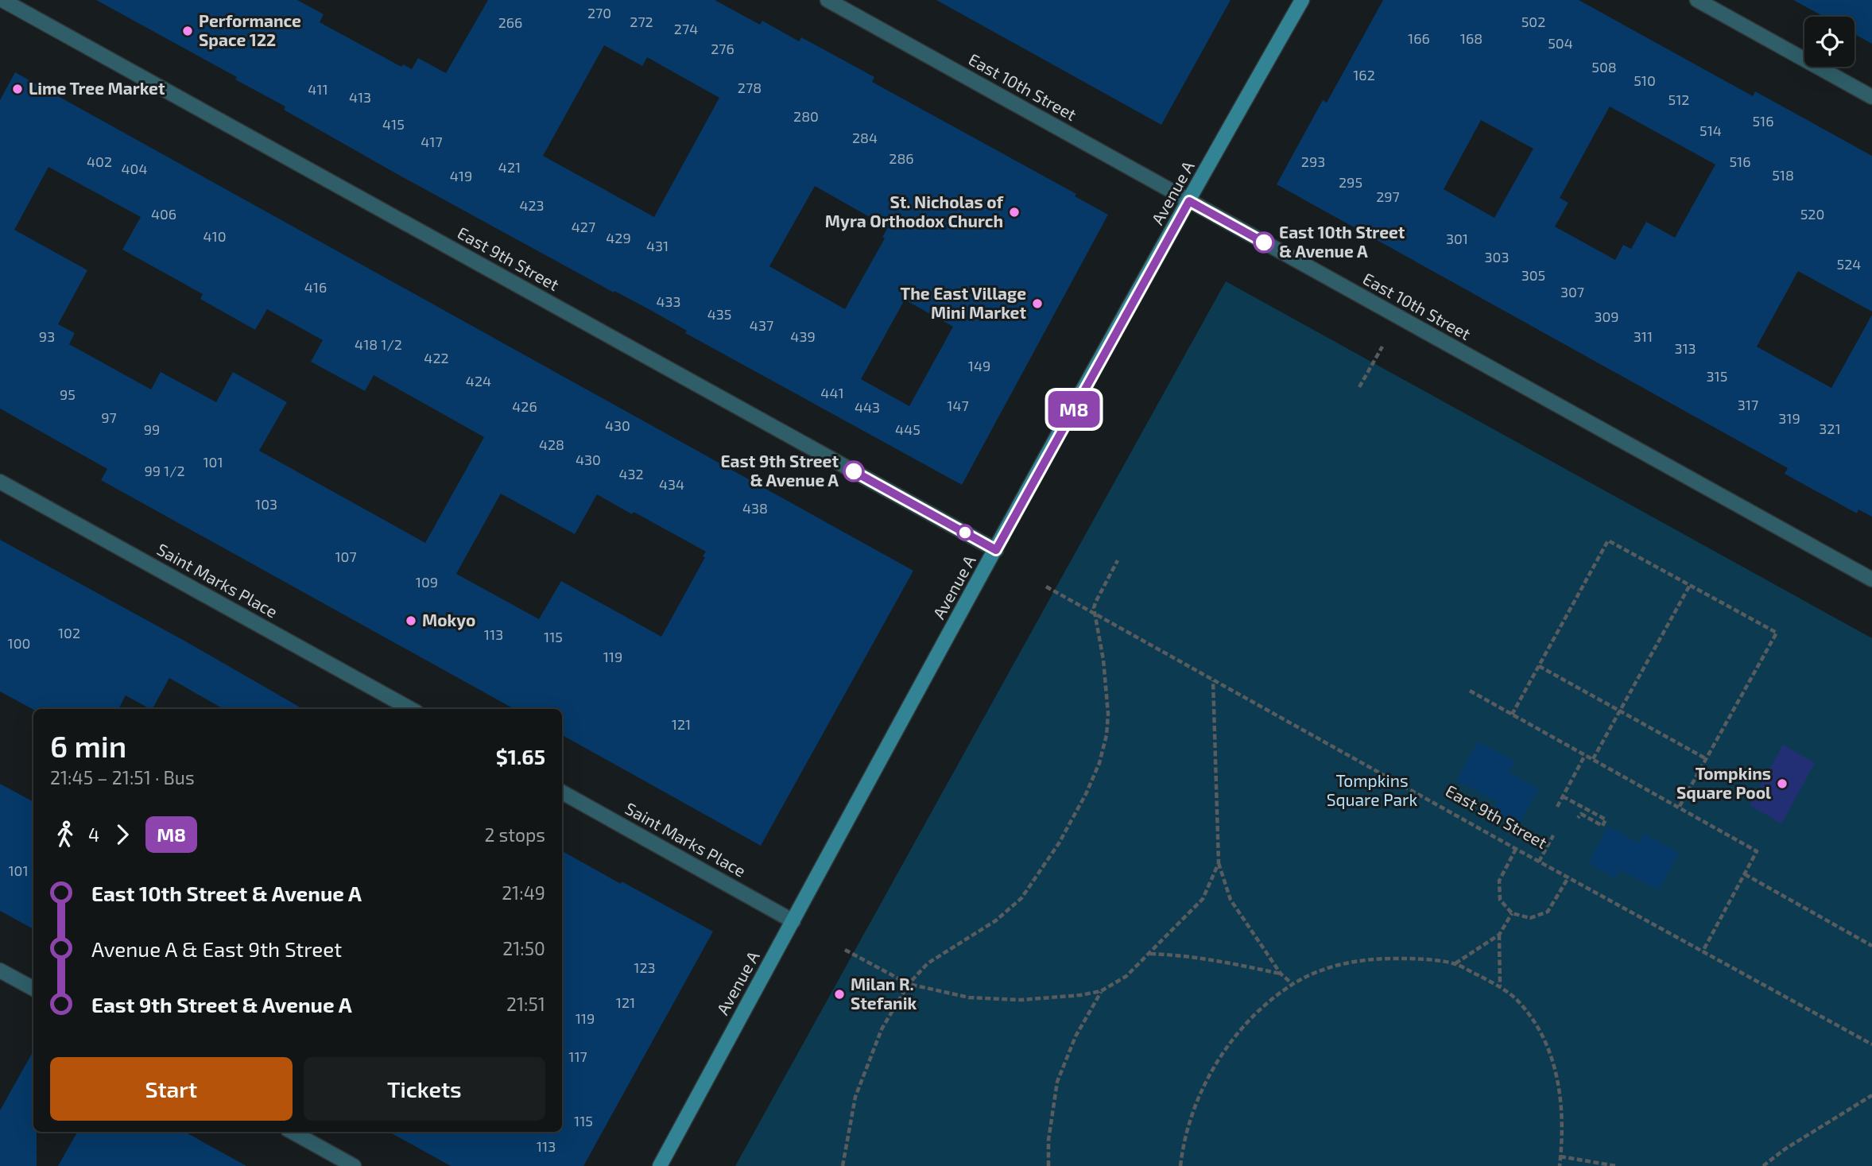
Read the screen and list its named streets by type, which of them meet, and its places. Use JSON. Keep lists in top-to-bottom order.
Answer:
{
  "streets": {
    "main road": ["Avenue A"],
    "street": ["East 10th Street", "East 9th Street", "Saint Marks Place"]
  },
  "crossings": [
    ["East 10th Street", "Avenue A"],
    ["Avenue A", "East 9th Street"],
    ["Avenue A", "Saint Marks Place"]
  ],
  "parks": ["Tompkins Square Park"],
  "places": [
    "Performance Space 122",
    "Lime Tree Market",
    "St. Nicholas of Myra Orthodox Church",
    "East 10th Street & Avenue A",
    "The East Village Mini Market",
    "East 9th Street & Avenue A",
    "Mokyo",
    "Tompkins Square Pool",
    "Milan R. Stefanik"
  ],
  "lines": ["bus line M8"],
  "house_numbers": [
    "270",
    "272",
    "502",
    "266",
    "274",
    "166",
    "168",
    "504",
    "276",
    "508",
    "162",
    "510",
    "278",
    "411",
    "413",
    "512",
    "280",
    "516",
    "415",
    "514",
    "284",
    "417",
    "286",
    "402",
    "293",
    "516",
    "421",
    "404",
    "518",
    "419",
    "295",
    "297",
    "423",
    "406",
    "520",
    "427",
    "410",
    "429",
    "301",
    "431",
    "303",
    "524",
    "305",
    "416",
    "307",
    "433",
    "435",
    "309",
    "437",
    "93",
    "439",
    "311",
    "418 1/2",
    "313",
    "422",
    "149",
    "315",
    "424",
    "441",
    "95",
    "317",
    "147",
    "426",
    "443",
    "97",
    "319",
    "430",
    "321",
    "99",
    "445",
    "428",
    "430",
    "101",
    "99 1/2",
    "432",
    "434",
    "103",
    "438",
    "107",
    "109",
    "102",
    "113",
    "115",
    "100",
    "119",
    "121",
    "101",
    "123",
    "121",
    "119",
    "117",
    "115",
    "113"
  ],
  "page": {
    "on_map": "M8",
    "heading": ["6 min", "21:45 – 21:51 · Bus", "$1.65"],
    "legs": ["4", "M8", "2 stops"],
    "list": [
      {
        "name": "East 10th Street & Avenue A",
        "value": "21:49"
      },
      {
        "name": "Avenue A & East 9th Street",
        "value": "21:50"
      },
      {
        "name": "East 9th Street & Avenue A",
        "value": "21:51"
      }
    ],
    "buttons": ["Start", "Tickets"]
  }
}
